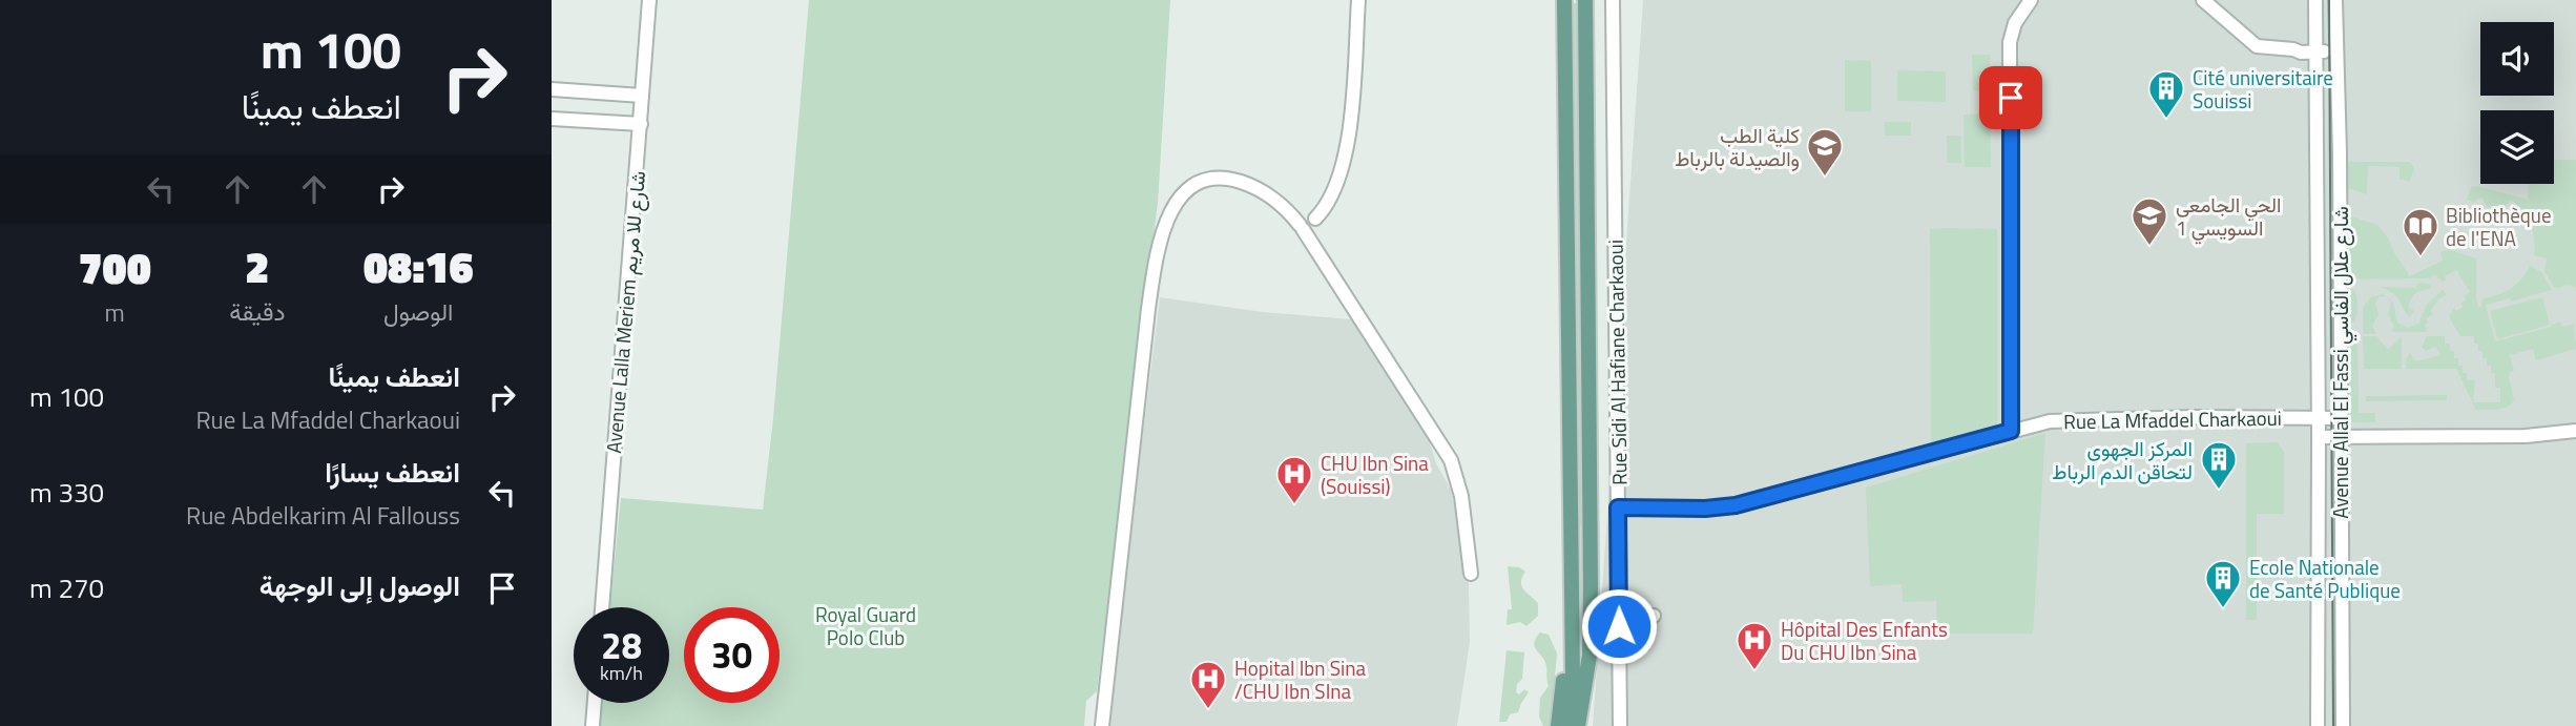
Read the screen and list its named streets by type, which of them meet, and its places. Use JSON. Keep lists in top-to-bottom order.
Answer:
{
  "streets": {
    "street": [
      "Avenue Lalla Meriem شارع للا مريم",
      "Rue Sidi Al Hafiane Charkaoui",
      "Avenue Allal El Fassi شارع علال الفاسي",
      "Rue La Mfaddel Charkaoui"
    ]
  },
  "crossings": [
    ["Rue Sidi Al Hafiane Charkaoui", "Rue La Mfaddel Charkaoui"],
    ["Avenue Allal El Fassi شارع علال الفاسي", "Rue La Mfaddel Charkaoui"]
  ],
  "parks": ["Royal Guard Polo Club"],
  "places": {
    "building": ["Cité universitaire Souissi", "المركز الجهوي لتحاقن الدم الرباط", "Ecole Nationale de Santé Publique"],
    "school or university": ["كلية الطب والصيدلة بالرباط", "الحي الجامعي السويسي 1"],
    "library": ["Bibliothèque de l'ENA"],
    "hospital": ["CHU Ibn Sina (Souissi)", "Hôpital Des Enfants Du CHU Ibn Sina", "Hopital Ibn Sina /CHU Ibn SIna"]
  },
  "page": {
    "turn": ["100 m", "انعطف يمينًا"],
    "eta": [
      "08:16",
      "الوصول",
      "2",
      "دقيقة",
      "700",
      "m"
    ],
    "list": [
      {
        "name": "انعطف يمينًا",
        "note": "Rue La Mfaddel Charkaoui",
        "value": "100 m"
      },
      {
        "name": "انعطف يسارًا",
        "note": "Rue Abdelkarim Al Fallouss",
        "value": "330 m"
      },
      {
        "name": "الوصول إلى الوجهة",
        "value": "270 m"
      }
    ],
    "speed": "28 km/h",
    "limit": "30"
  }
}
